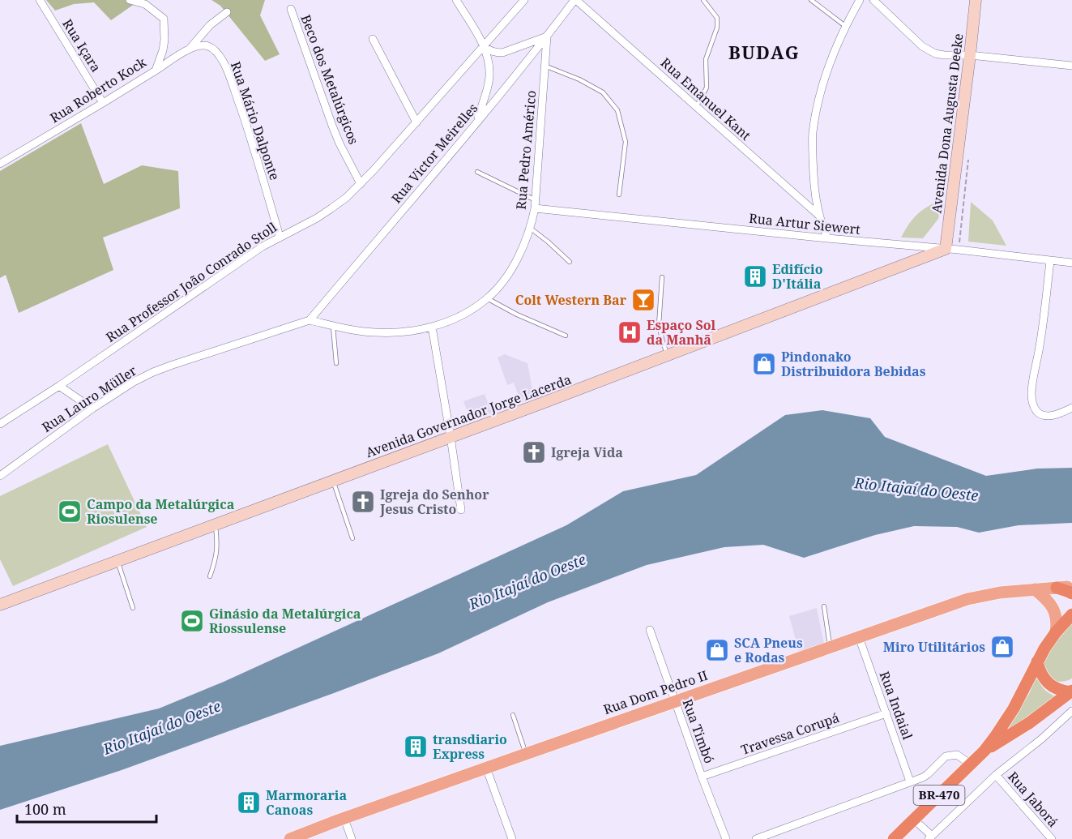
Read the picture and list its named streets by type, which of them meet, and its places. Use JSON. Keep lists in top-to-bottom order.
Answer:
{
  "streets": {
    "highway": ["BR-470"],
    "main road": ["Avenida Dona Augusta Deeke", "Avenida Governador Jorge Lacerda", "Rua Dom Pedro II"],
    "street": [
      "Rua Içara",
      "Beco dos Metalúrgicos",
      "Rua Roberto Kock",
      "Rua Emanuel Kant",
      "Rua Mário Dalponte",
      "Rua Pedro Américo",
      "Rua Victor Meirelles",
      "Rua Artur Siewert",
      "Rua Professor João Conrado Stoll",
      "Rua Lauro Müller",
      "Rua Indaial",
      "Rua Timbó",
      "Travessa Corupá",
      "Rua Jaborá"
    ]
  },
  "crossings": [
    ["Rua Içara", "Rua Roberto Kock"],
    ["Beco dos Metalúrgicos", "Rua Professor João Conrado Stoll"],
    ["Rua Emanuel Kant", "Rua Victor Meirelles"],
    ["Rua Mário Dalponte", "Rua Professor João Conrado Stoll"],
    ["Avenida Dona Augusta Deeke", "Rua Artur Siewert"],
    ["Avenida Dona Augusta Deeke", "Avenida Governador Jorge Lacerda"],
    ["Rua Pedro Américo", "Rua Victor Meirelles"],
    ["Rua Pedro Américo", "Rua Artur Siewert"],
    ["Rua Pedro Américo", "Rua Lauro Müller"],
    ["Rua Victor Meirelles", "Rua Lauro Müller"],
    ["Rua Artur Siewert", "Avenida Governador Jorge Lacerda"],
    ["Rua Dom Pedro II", "Rua Indaial"],
    ["Rua Dom Pedro II", "Rua Timbó"],
    ["Rua Indaial", "Travessa Corupá"],
    ["Rua Timbó", "Travessa Corupá"]
  ],
  "districts": ["BUDAG"],
  "water": ["Rio Itajaí do Oeste"],
  "places": {
    "building": ["Edifício D'Itália", "transdiario Express", "Marmoraria Canoas"],
    "bar": ["Colt Western Bar"],
    "hospital": ["Espaço Sol da Manhã"],
    "shop": ["Pindonako Distribuidora Bebidas", "Miro Utilitários", "SCA Pneus e Rodas"],
    "church": ["Igreja Vida", "Igreja do Senhor Jesus Cristo"],
    "sports": ["Campo da Metalúrgica Riosulense", "Ginásio da Metalúrgica Riossulense"]
  },
  "scale_bar": "100 m"
}
